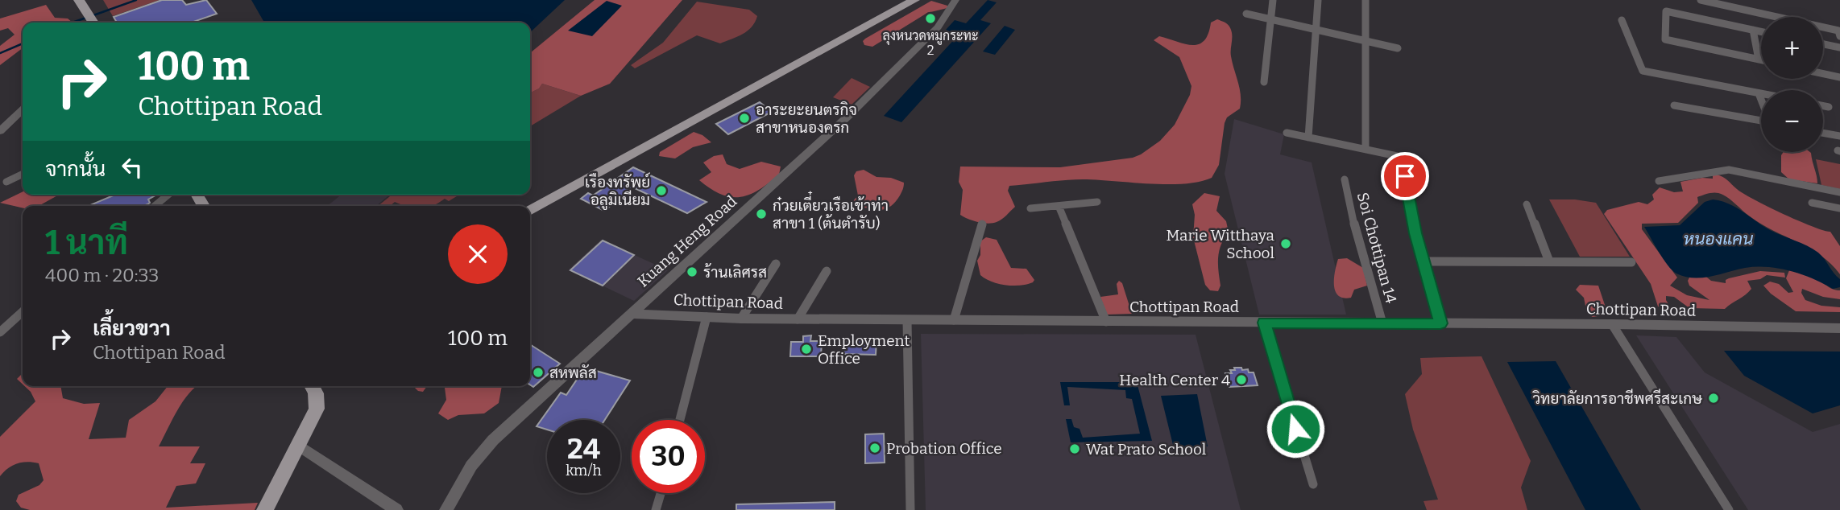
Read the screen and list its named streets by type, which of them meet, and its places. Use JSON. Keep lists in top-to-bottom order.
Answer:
{
  "streets": {
    "street": ["Kuang Heng Road", "Soi Chottipan 14", "Chottipan Road"]
  },
  "crossings": [
    ["Kuang Heng Road", "Chottipan Road"],
    ["Soi Chottipan 14", "Chottipan Road"]
  ],
  "water": ["หนองแคน"],
  "places": [
    "ลุงหนวดหมูกระทะ 2",
    "อาระยะยนตรกิจ สาขาหนองครก",
    "เรืองทรัพย์ อลูมิเนียม",
    "ก๋วยเตี๋ยวเรือเข้าท่า สาขา 1 (ต้นตำรับ)",
    "Marie Witthaya School",
    "ร้านเลิศรส",
    "Employment Office",
    "สหพลัส",
    "Health Center 4",
    "วิทยาลัยการอาชีพศรีสะเกษ",
    "Probation Office",
    "Wat Prato School"
  ],
  "page": {
    "map_buttons": ["+", "−"],
    "turn": ["100 m", "Chottipan Road"],
    "then": "จากนั้น",
    "heading": ["1 นาที", "400 m · 20:33"],
    "list": [
      {
        "name": "เลี้ยวขวา",
        "note": "Chottipan Road",
        "value": "100 m"
      }
    ],
    "speed": "24 km/h",
    "limit": "30"
  }
}
